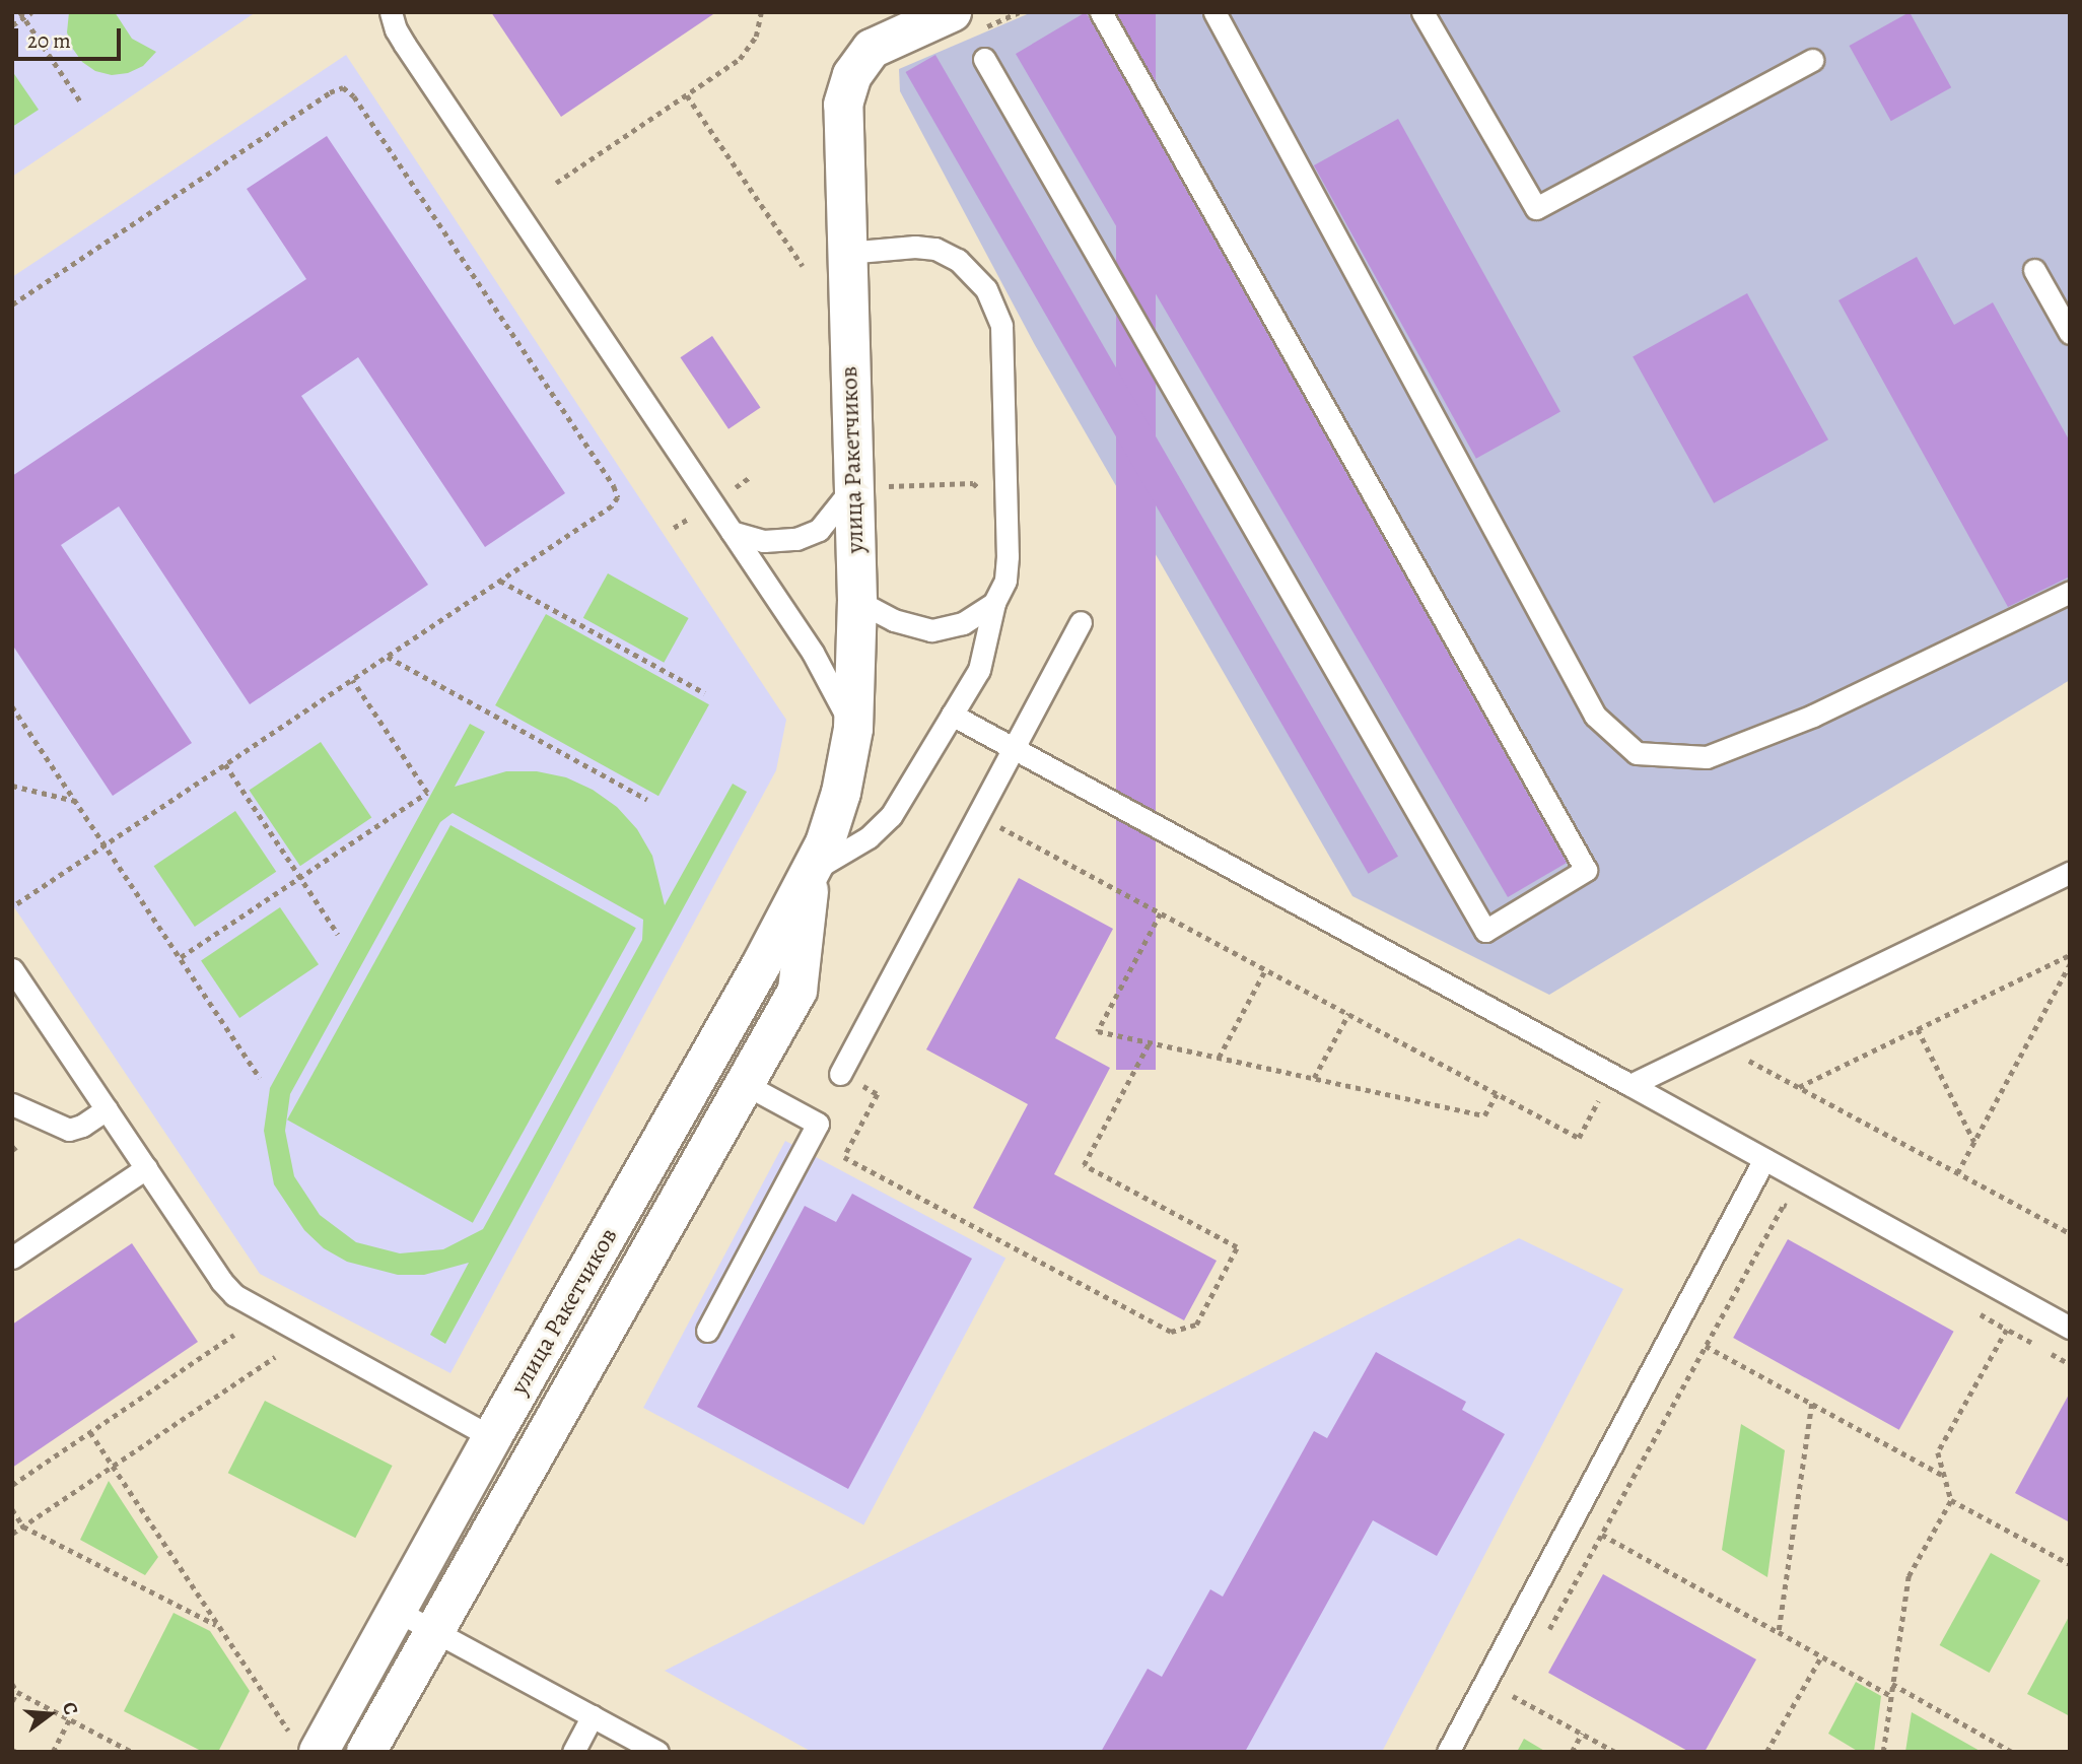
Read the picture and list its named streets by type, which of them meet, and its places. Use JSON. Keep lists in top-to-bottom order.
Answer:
{
  "streets": {
    "street": ["улица Ракетчиков"]
  },
  "scale_bar": "20 m",
  "north": "right"
}
